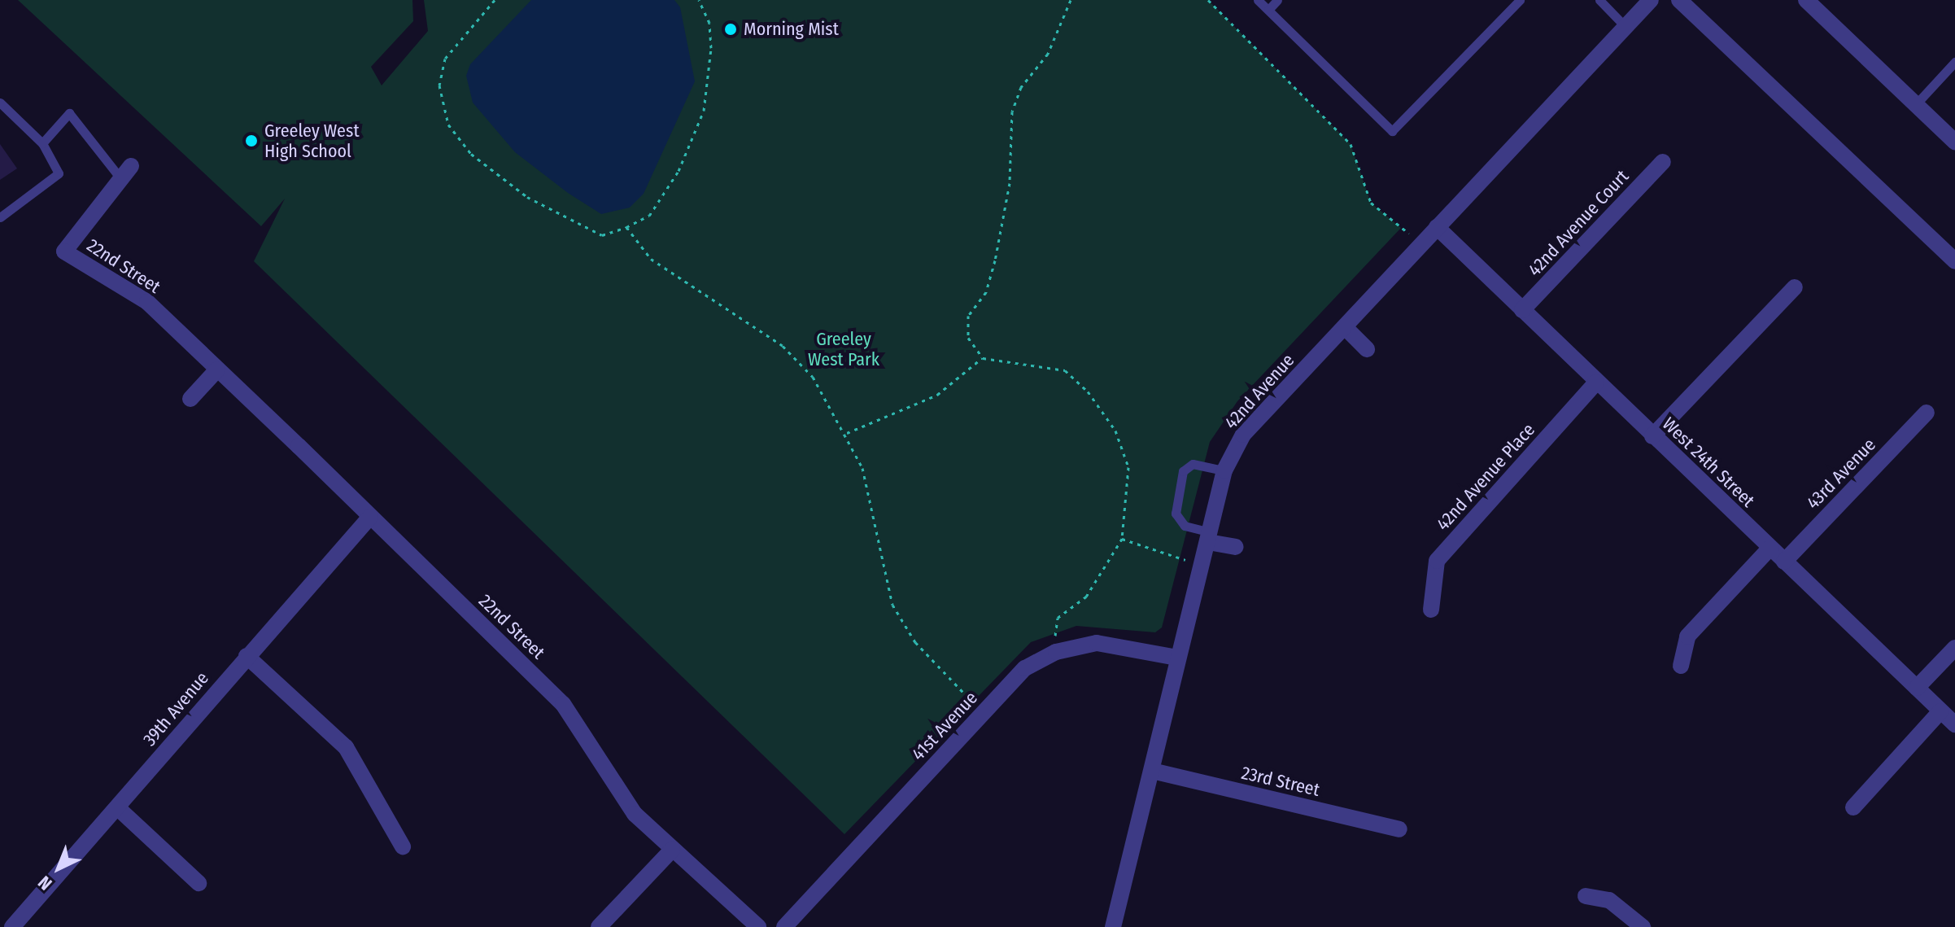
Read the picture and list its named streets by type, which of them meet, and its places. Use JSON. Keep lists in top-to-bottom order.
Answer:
{
  "streets": {
    "street": [
      "42nd Avenue Court",
      "22nd Street",
      "42nd Avenue",
      "West 24th Street",
      "43rd Avenue",
      "42nd Avenue Place",
      "39th Avenue",
      "41st Avenue",
      "23rd Street"
    ]
  },
  "crossings": [
    ["42nd Avenue Court", "West 24th Street"],
    ["22nd Street", "39th Avenue"],
    ["42nd Avenue", "West 24th Street"],
    ["42nd Avenue", "41st Avenue"],
    ["42nd Avenue", "23rd Street"],
    ["West 24th Street", "43rd Avenue"],
    ["West 24th Street", "42nd Avenue Place"]
  ],
  "parks": ["Greeley West Park"],
  "places": ["Morning Mist", "Greeley West High School"],
  "north": "bottom left"
}
